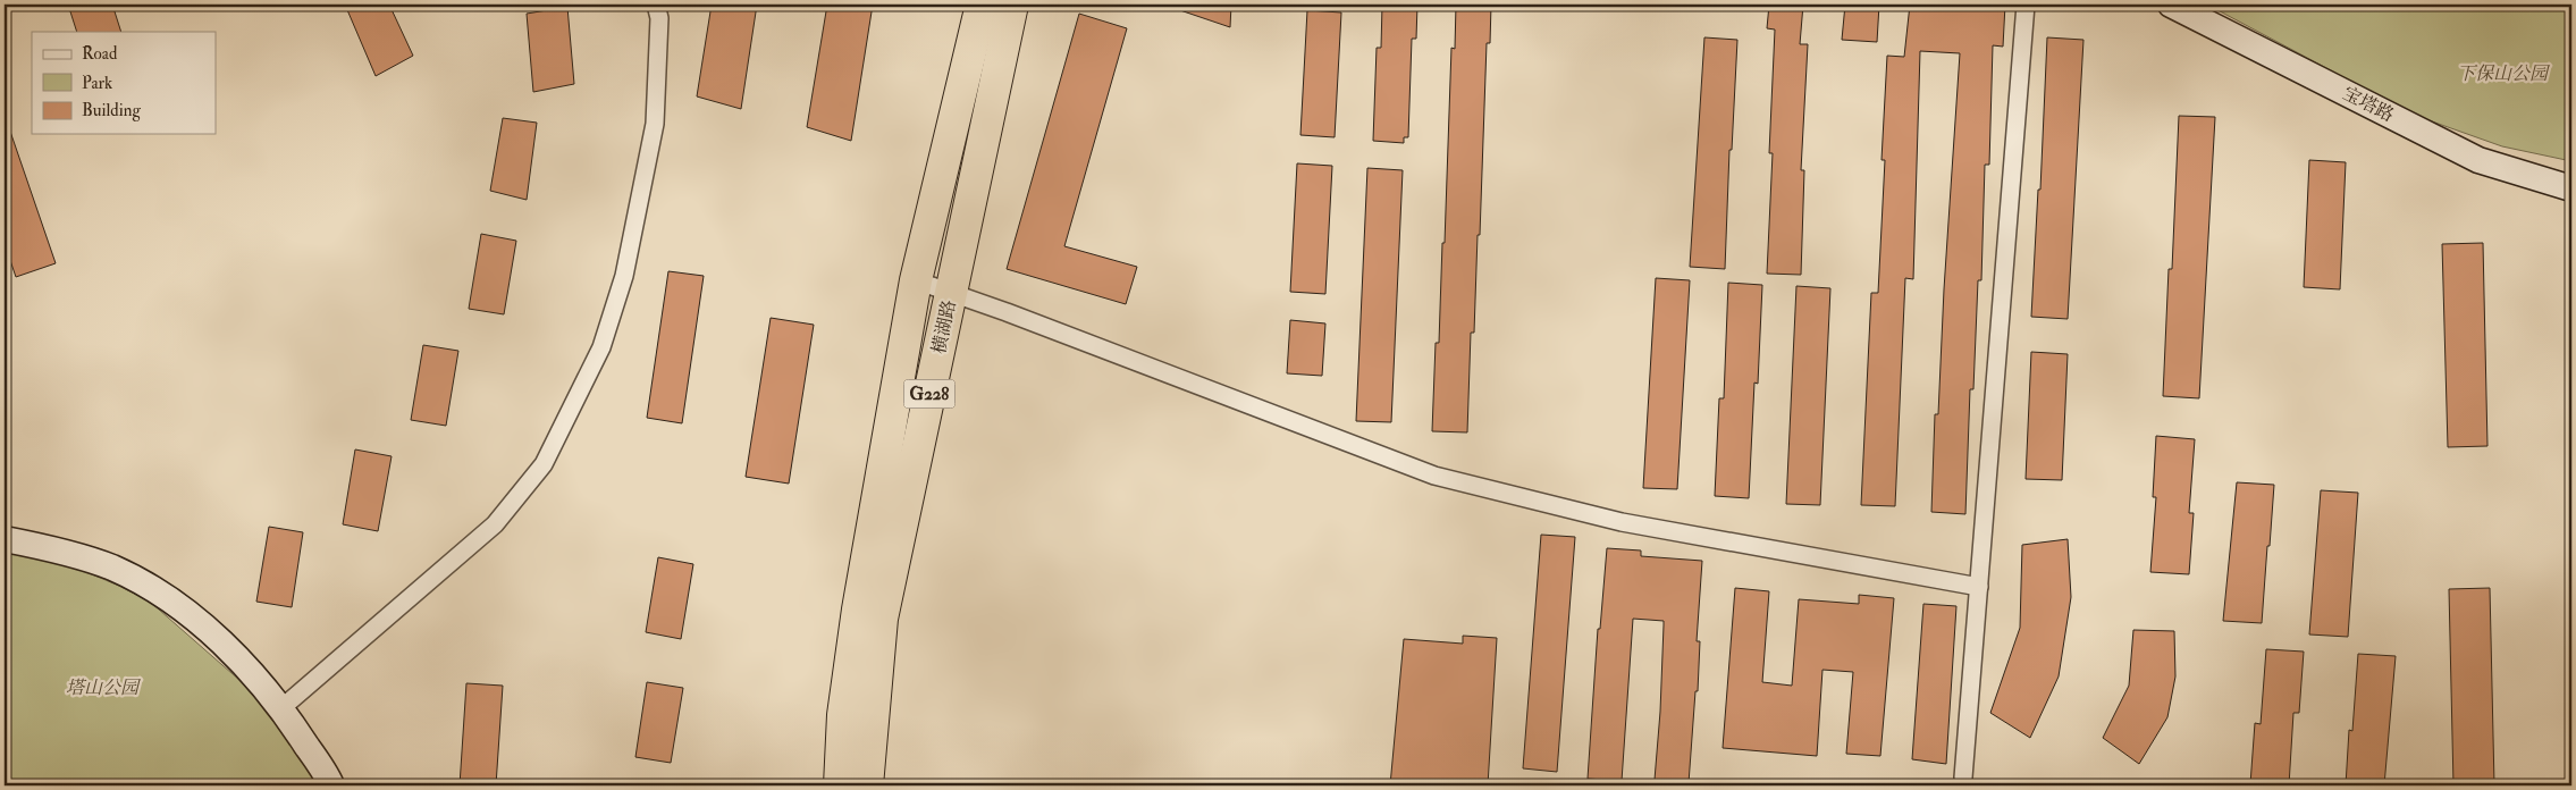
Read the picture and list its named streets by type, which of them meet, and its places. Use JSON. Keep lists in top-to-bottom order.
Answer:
{
  "streets": {
    "highway": ["横湖路", "G228"],
    "street": ["宝塔路"]
  },
  "parks": ["下保山公园", "塔山公园"],
  "legend": ["Road", "Park", "Building"]
}
